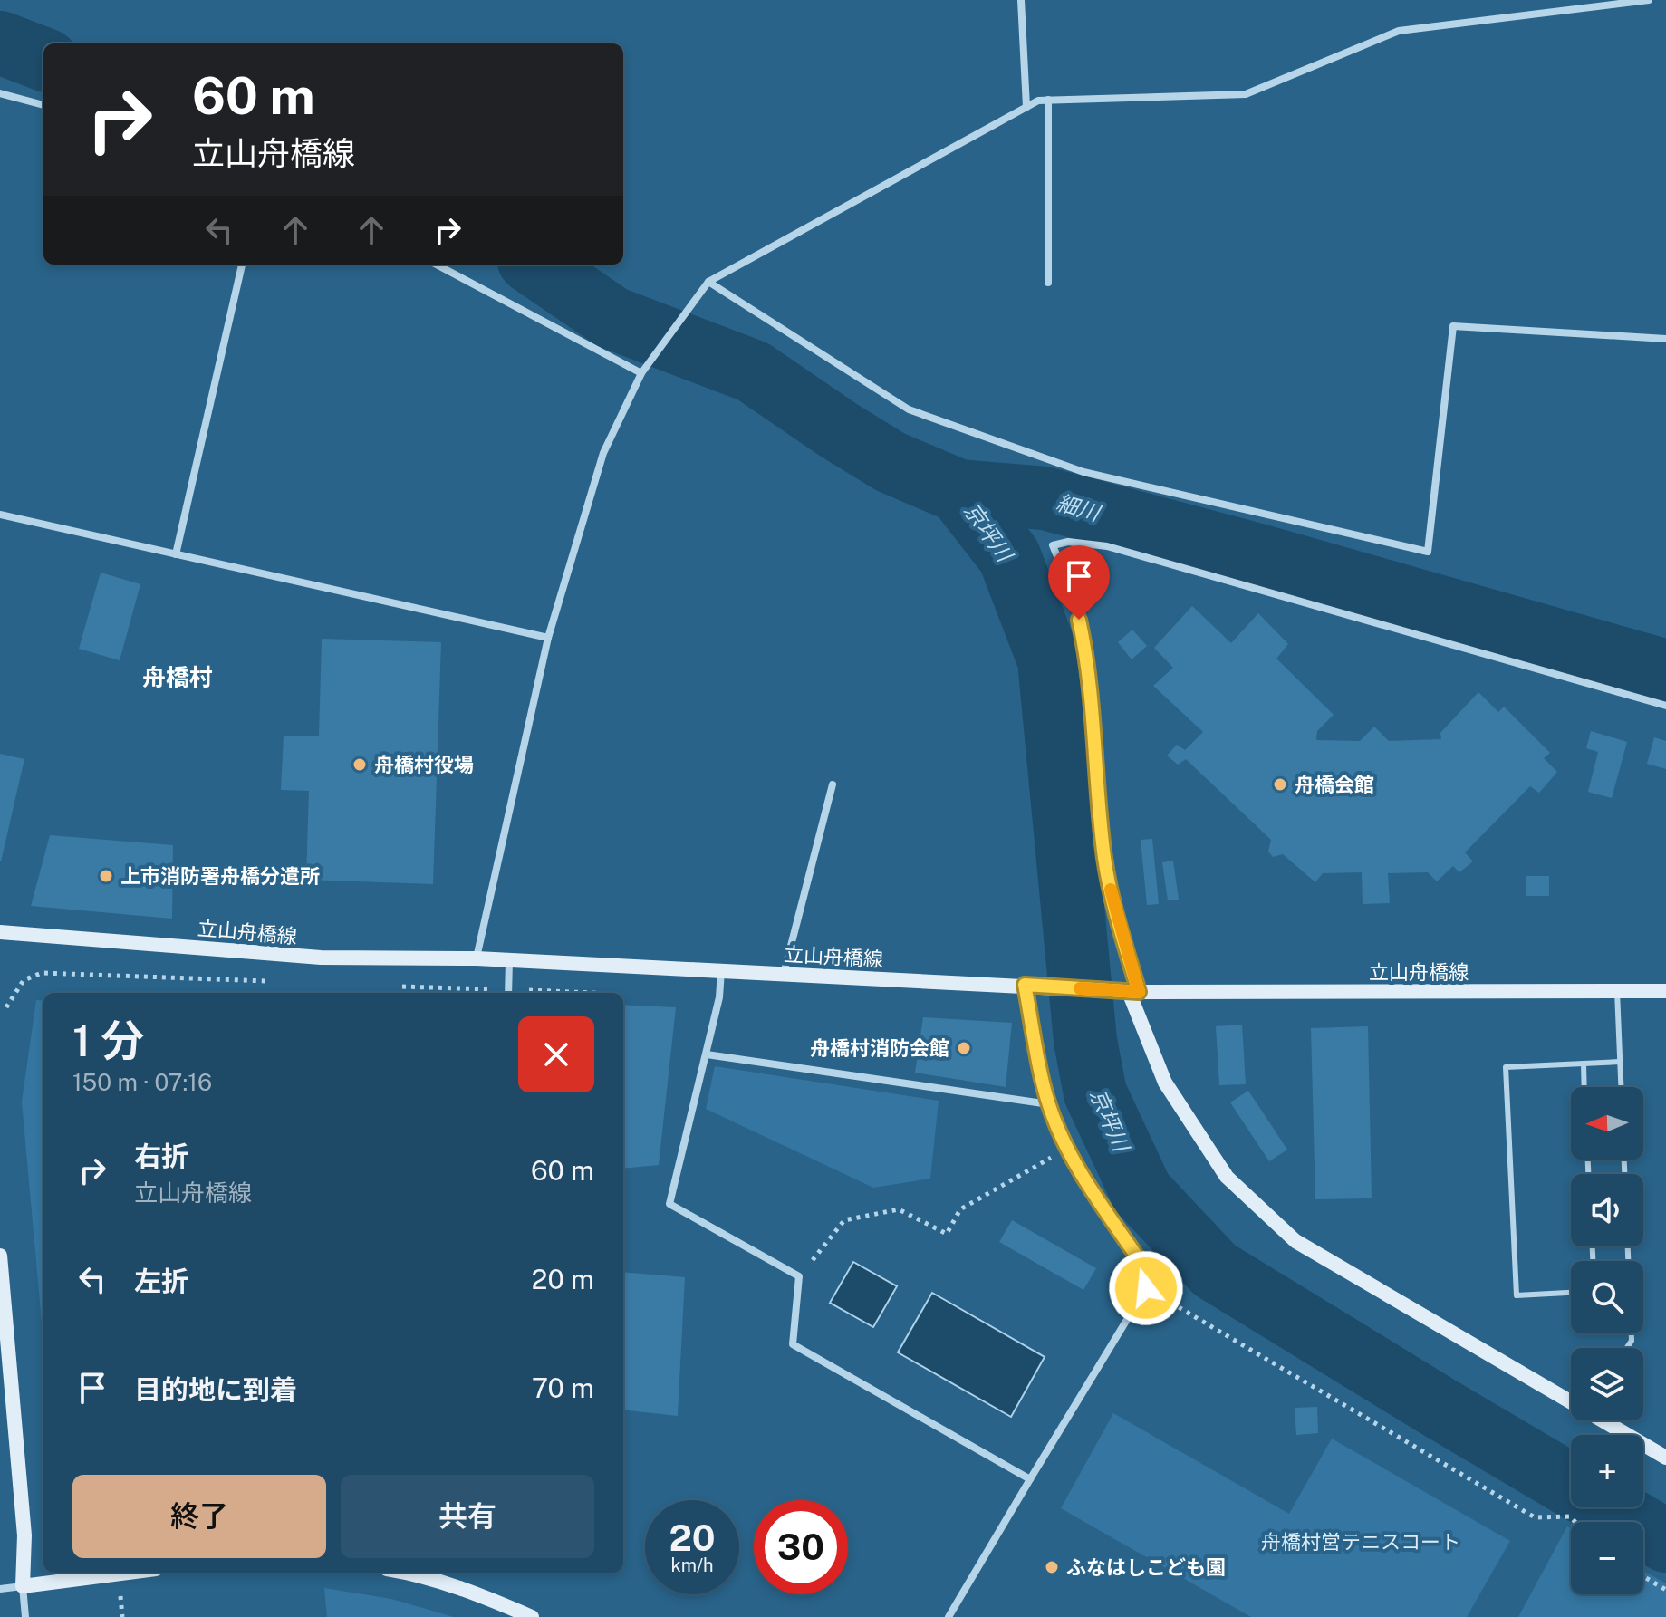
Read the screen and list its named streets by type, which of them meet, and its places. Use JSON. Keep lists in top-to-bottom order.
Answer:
{
  "streets": {
    "main road": ["立山舟橋線"]
  },
  "districts": ["舟橋村"],
  "water": ["細川", "京坪川"],
  "parks": ["舟橋村営テニスコート"],
  "places": [
    "舟橋村役場",
    "舟橋会館",
    "上市消防署舟橋分遣所",
    "舟橋村消防会館",
    "ふなはしこども園"
  ],
  "north": "left",
  "page": {
    "turn": ["60 m", "立山舟橋線"],
    "heading": ["1 分", "150 m · 07:16"],
    "map_buttons": ["+", "−"],
    "list": [
      {
        "name": "右折",
        "note": "立山舟橋線",
        "value": "60 m"
      },
      {
        "name": "左折",
        "value": "20 m"
      },
      {
        "name": "目的地に到着",
        "value": "70 m"
      }
    ],
    "buttons": ["終了", "共有"],
    "speed": "20 km/h",
    "limit": "30"
  }
}
